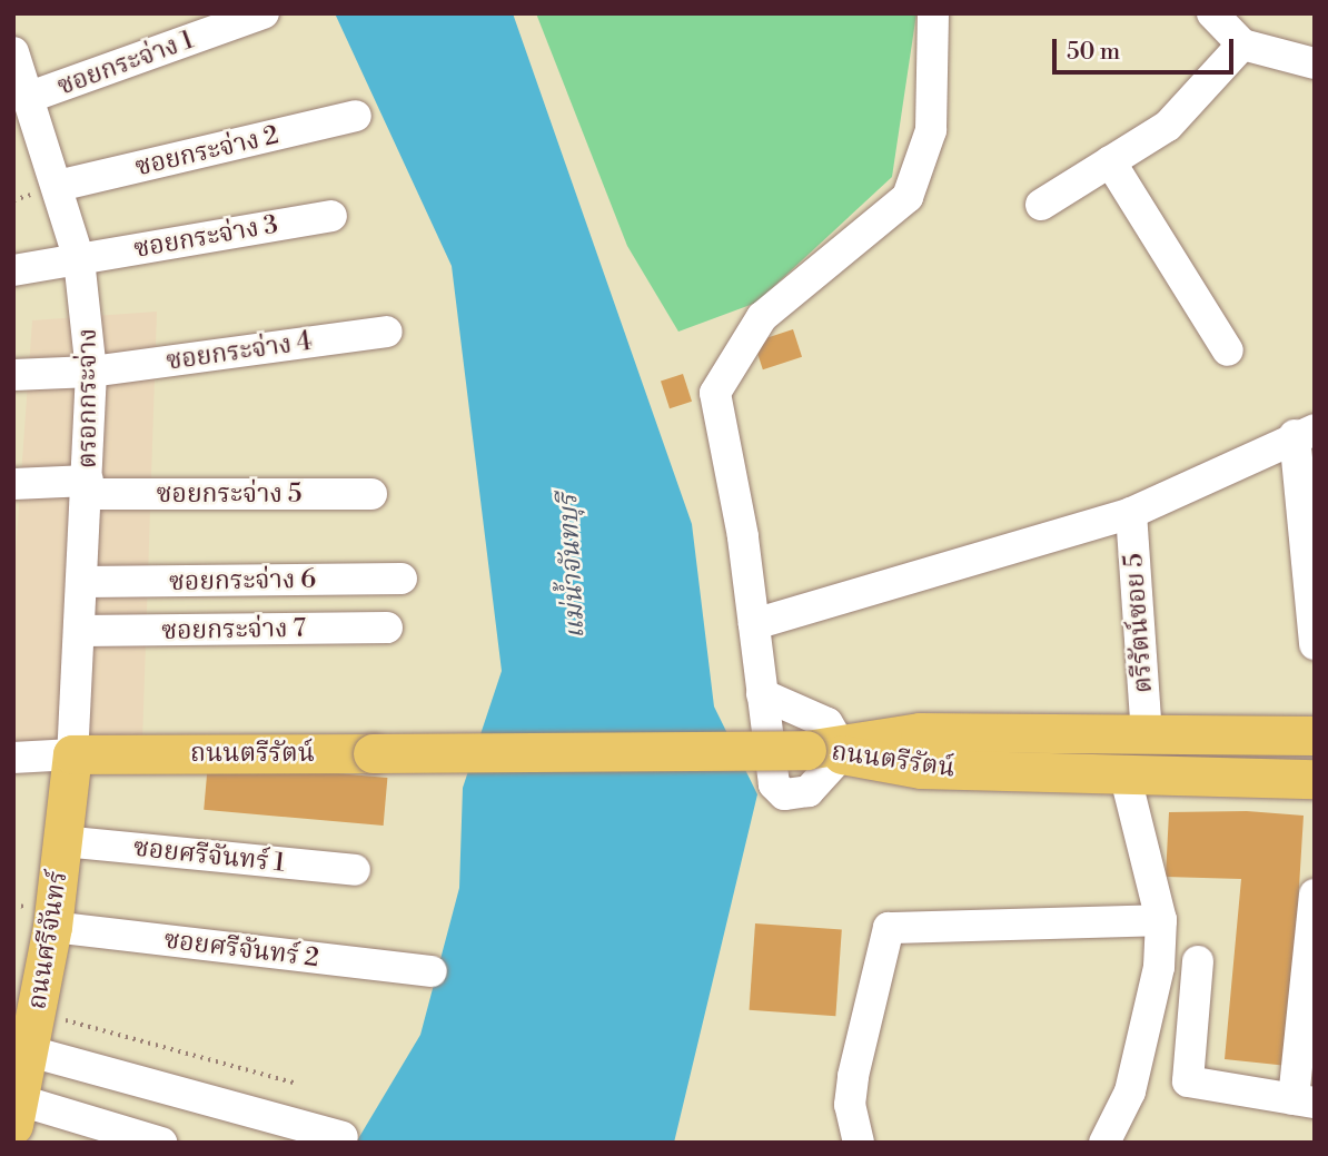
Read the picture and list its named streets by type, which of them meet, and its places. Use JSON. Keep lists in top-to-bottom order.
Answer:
{
  "streets": {
    "main road": ["ถนนตรีรัตน์", "ถนนศรีจันทร์"],
    "street": [
      "ซอยกระจ่าง 1",
      "ซอยกระจ่าง 2",
      "ซอยกระจ่าง 3",
      "ซอยกระจ่าง 4",
      "ตรอกกระจ่าง",
      "ซอยกระจ่าง 5",
      "ซอยกระจ่าง 6",
      "ตรีรัตน์ซอย 5",
      "ซอยกระจ่าง 7",
      "ซอยศรีจันทร์ 1",
      "ซอยศรีจันทร์ 2"
    ]
  },
  "crossings": [
    ["ซอยกระจ่าง 1", "ตรอกกระจ่าง"],
    ["ซอยกระจ่าง 2", "ตรอกกระจ่าง"],
    ["ซอยกระจ่าง 3", "ตรอกกระจ่าง"],
    ["ซอยกระจ่าง 4", "ตรอกกระจ่าง"],
    ["ตรอกกระจ่าง", "ซอยกระจ่าง 5"],
    ["ตรอกกระจ่าง", "ซอยกระจ่าง 6"],
    ["ตรอกกระจ่าง", "ซอยกระจ่าง 7"],
    ["ตรอกกระจ่าง", "ถนนตรีรัตน์"],
    ["ตรอกกระจ่าง", "ถนนศรีจันทร์"],
    ["ตรีรัตน์ซอย 5", "ถนนตรีรัตน์"],
    ["ถนนตรีรัตน์", "ถนนศรีจันทร์"],
    ["ซอยศรีจันทร์ 1", "ถนนศรีจันทร์"],
    ["ถนนศรีจันทร์", "ซอยศรีจันทร์ 2"]
  ],
  "water": ["แม่น้ำจันทบุรี"],
  "scale_bar": "50 m"
}
